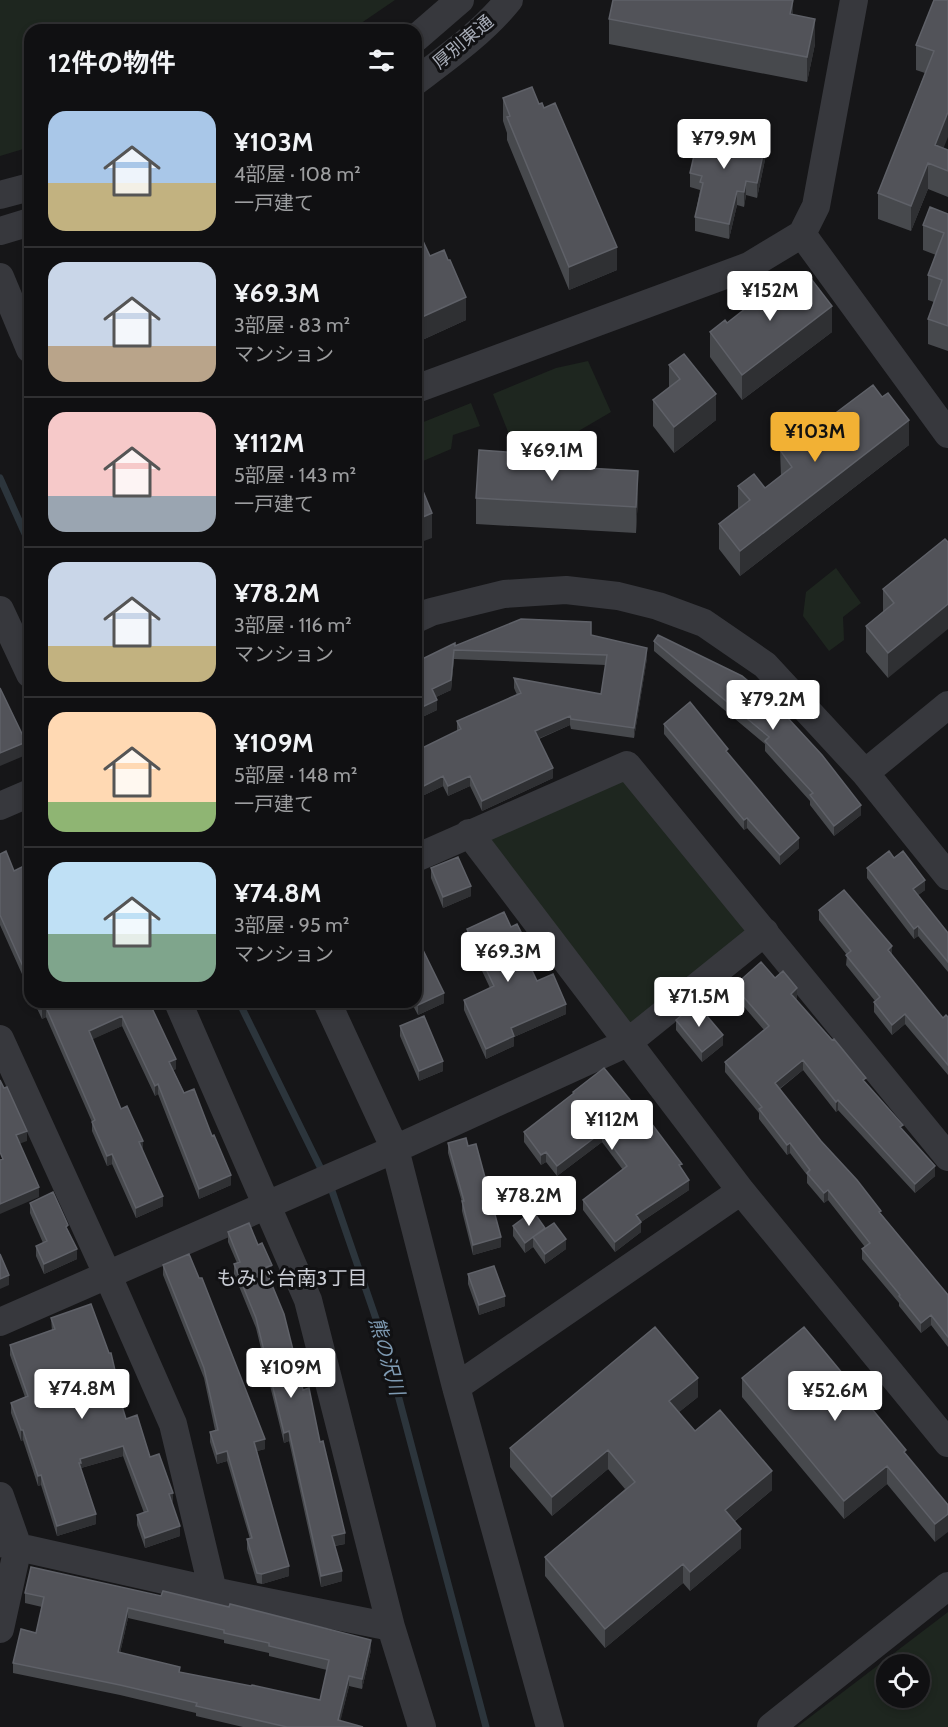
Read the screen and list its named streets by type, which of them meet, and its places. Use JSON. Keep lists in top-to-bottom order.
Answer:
{
  "streets": {
    "street": ["厚別東通"]
  },
  "districts": ["もみじ台南3丁目"],
  "water": ["熊の沢川"],
  "page": {
    "heading": "12件の物件",
    "list": [
      {
        "name": "¥103M",
        "note": "4部屋 · 108 m² · 一戸建て"
      },
      {
        "name": "¥69.3M",
        "note": "3部屋 · 83 m² · マンション"
      },
      {
        "name": "¥112M",
        "note": "5部屋 · 143 m² · 一戸建て"
      },
      {
        "name": "¥78.2M",
        "note": "3部屋 · 116 m² · マンション"
      },
      {
        "name": "¥109M",
        "note": "5部屋 · 148 m² · 一戸建て"
      },
      {
        "name": "¥74.8M",
        "note": "3部屋 · 95 m² · マンション"
      }
    ],
    "price": [
      "¥79.9M",
      "¥152M",
      "¥103M",
      "¥69.1M",
      "¥79.2M",
      "¥69.3M",
      "¥71.5M",
      "¥112M",
      "¥78.2M",
      "¥109M",
      "¥74.8M",
      "¥52.6M"
    ]
  }
}
